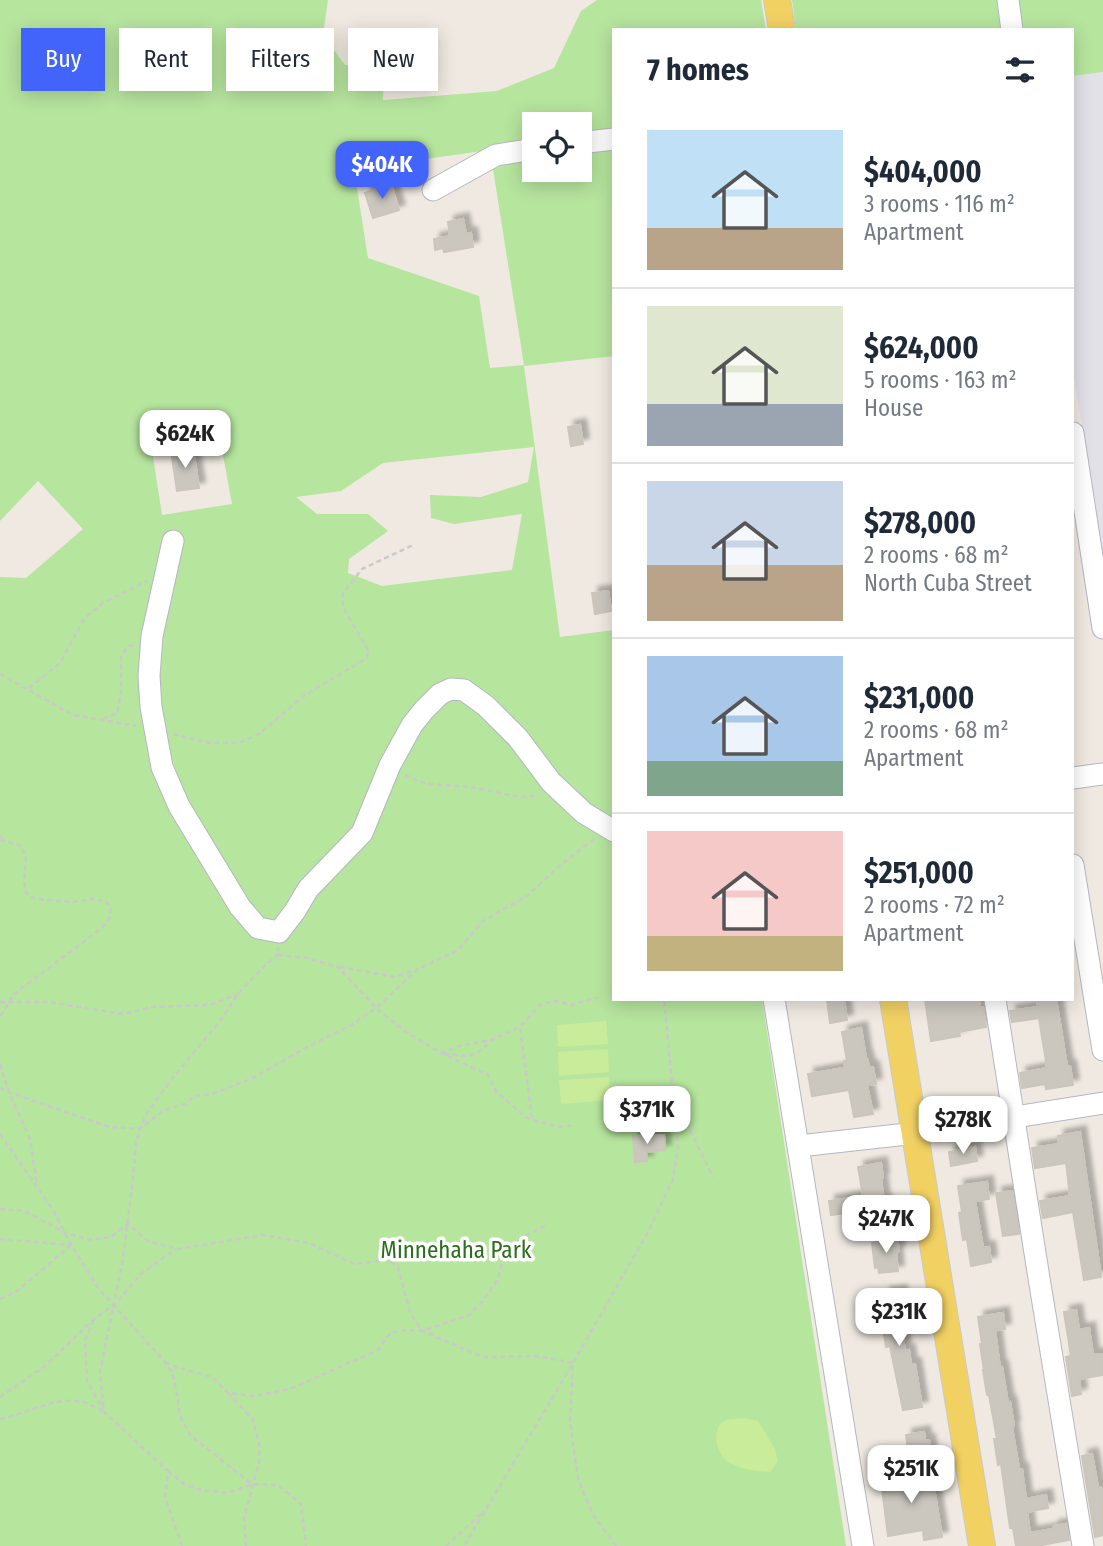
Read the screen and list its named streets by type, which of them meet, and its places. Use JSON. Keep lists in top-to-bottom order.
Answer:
{
  "parks": ["Minnehaha Park"],
  "page": {
    "chip": [
      "Buy",
      "Rent",
      "Filters",
      "New"
    ],
    "heading": "7 homes",
    "list": [
      {
        "name": "$404,000",
        "note": "3 rooms · 116 m² · Apartment"
      },
      {
        "name": "$624,000",
        "note": "5 rooms · 163 m² · House"
      },
      {
        "name": "$278,000",
        "note": "2 rooms · 68 m² · North Cuba Street"
      },
      {
        "name": "$231,000",
        "note": "2 rooms · 68 m² · Apartment"
      },
      {
        "name": "$251,000",
        "note": "2 rooms · 72 m² · Apartment"
      }
    ],
    "price": [
      "$404K",
      "$624K",
      "$371K",
      "$278K",
      "$247K",
      "$231K",
      "$251K"
    ]
  }
}
